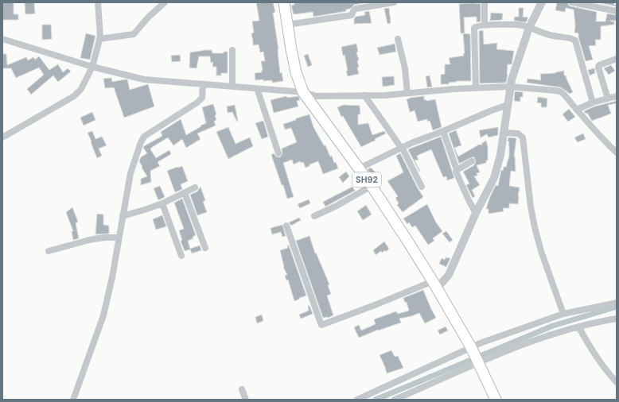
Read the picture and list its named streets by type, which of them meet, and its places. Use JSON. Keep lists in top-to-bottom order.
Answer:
{
  "streets": {
    "main road": ["SH92"]
  }
}
